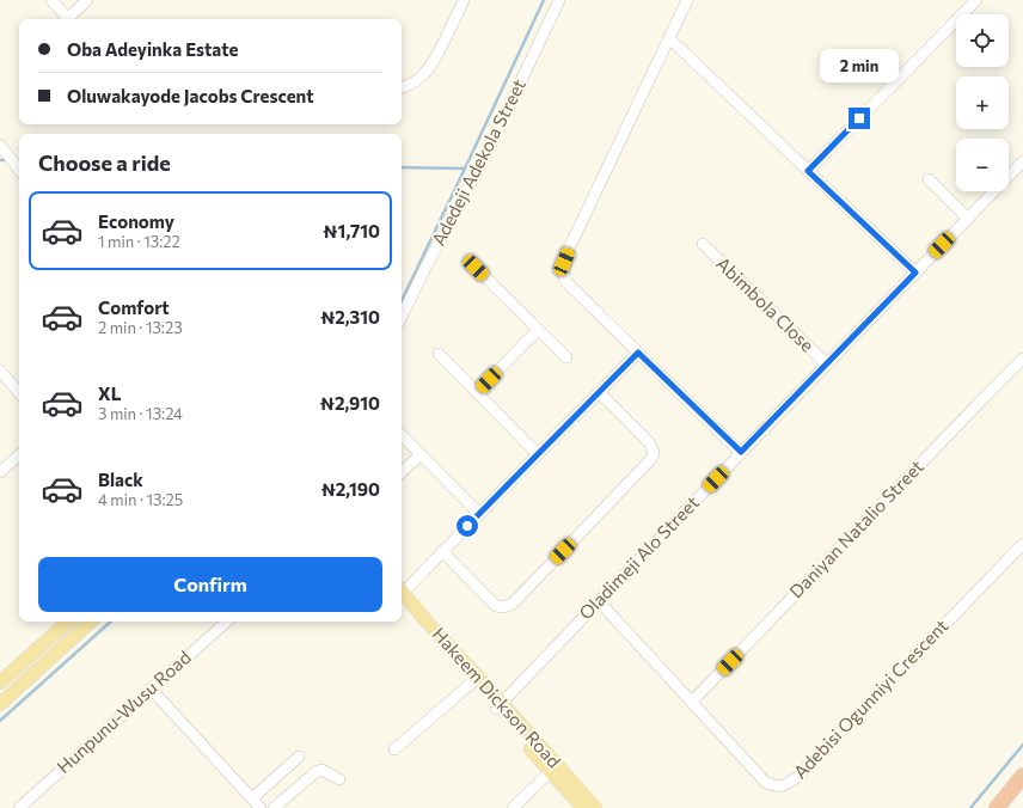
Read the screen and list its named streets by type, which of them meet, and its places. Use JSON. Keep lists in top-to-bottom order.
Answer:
{
  "streets": {
    "main road": ["Hakeem Dickson Road"],
    "street": [
      "Adedeji Adekola Street",
      "Abimbola Close",
      "Daniyan Natalio Street",
      "Oladimeji Alo Street",
      "Adebisi Ogunniyi Crescent",
      "Hunpunu-Wusu Road"
    ]
  },
  "crossings": [
    ["Abimbola Close", "Oladimeji Alo Street"],
    ["Daniyan Natalio Street", "Adebisi Ogunniyi Crescent"],
    ["Oladimeji Alo Street", "Hakeem Dickson Road"],
    ["Oladimeji Alo Street", "Adebisi Ogunniyi Crescent"]
  ],
  "page": {
    "map_buttons": ["+", "−"],
    "banner": ["Oba Adeyinka Estate", "Oluwakayode Jacobs Crescent"],
    "bubble": "2 min",
    "heading": "Choose a ride",
    "list": [
      {
        "name": "Economy",
        "note": "1 min · 13:22",
        "value": "₦1,710"
      },
      {
        "name": "Comfort",
        "note": "2 min · 13:23",
        "value": "₦2,310"
      },
      {
        "name": "XL",
        "note": "3 min · 13:24",
        "value": "₦2,910"
      },
      {
        "name": "Black",
        "note": "4 min · 13:25",
        "value": "₦2,190"
      }
    ],
    "buttons": "Confirm"
  }
}
